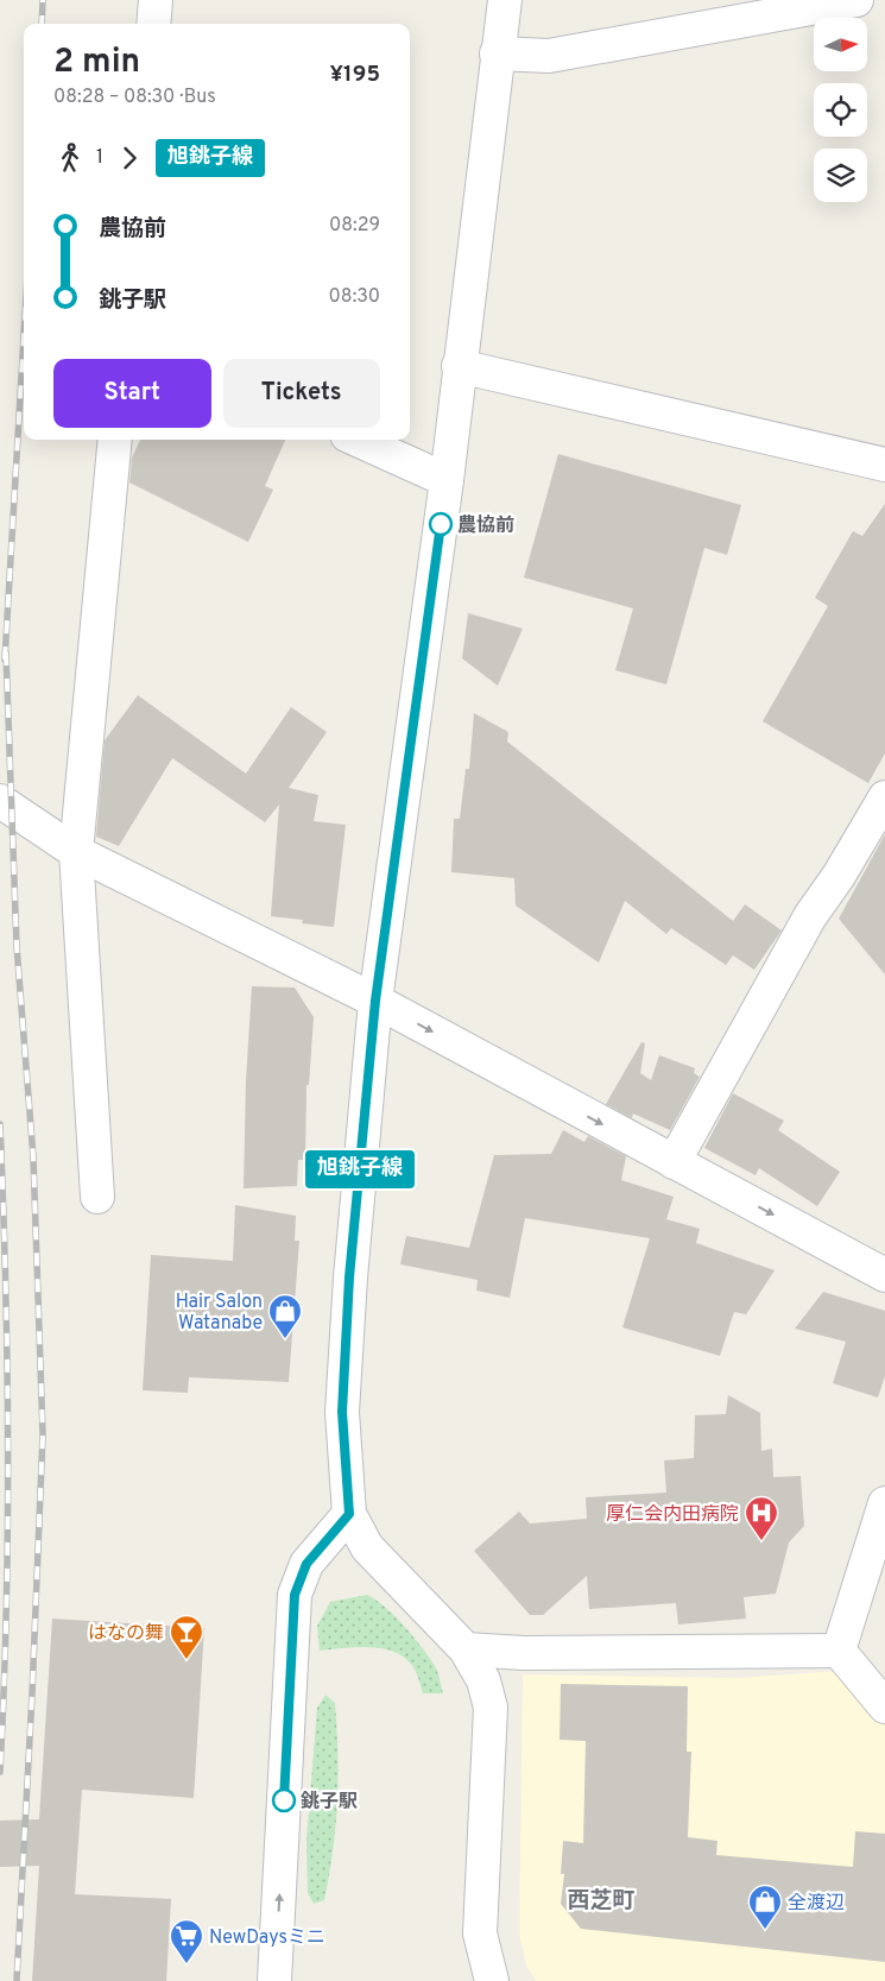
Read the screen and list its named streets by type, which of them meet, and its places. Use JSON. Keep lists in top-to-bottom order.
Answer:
{
  "districts": ["西芝町"],
  "places": {
    "other": ["農協前", "銚子駅"],
    "shop": ["Hair Salon Watanabe", "全渡辺"],
    "hospital": ["厚仁会内田病院"],
    "bar": ["はなの舞"],
    "supermarket": ["NewDaysミニ"]
  },
  "lines": ["bus line 旭銚子線"],
  "north": "right",
  "page": {
    "on_map": "旭銚子線",
    "heading": ["2 min", "08:28 – 08:30 · Bus", "¥195"],
    "legs": ["1", "旭銚子線"],
    "list": [
      {
        "name": "農協前",
        "value": "08:29"
      },
      {
        "name": "銚子駅",
        "value": "08:30"
      }
    ],
    "buttons": ["Start", "Tickets"]
  }
}
